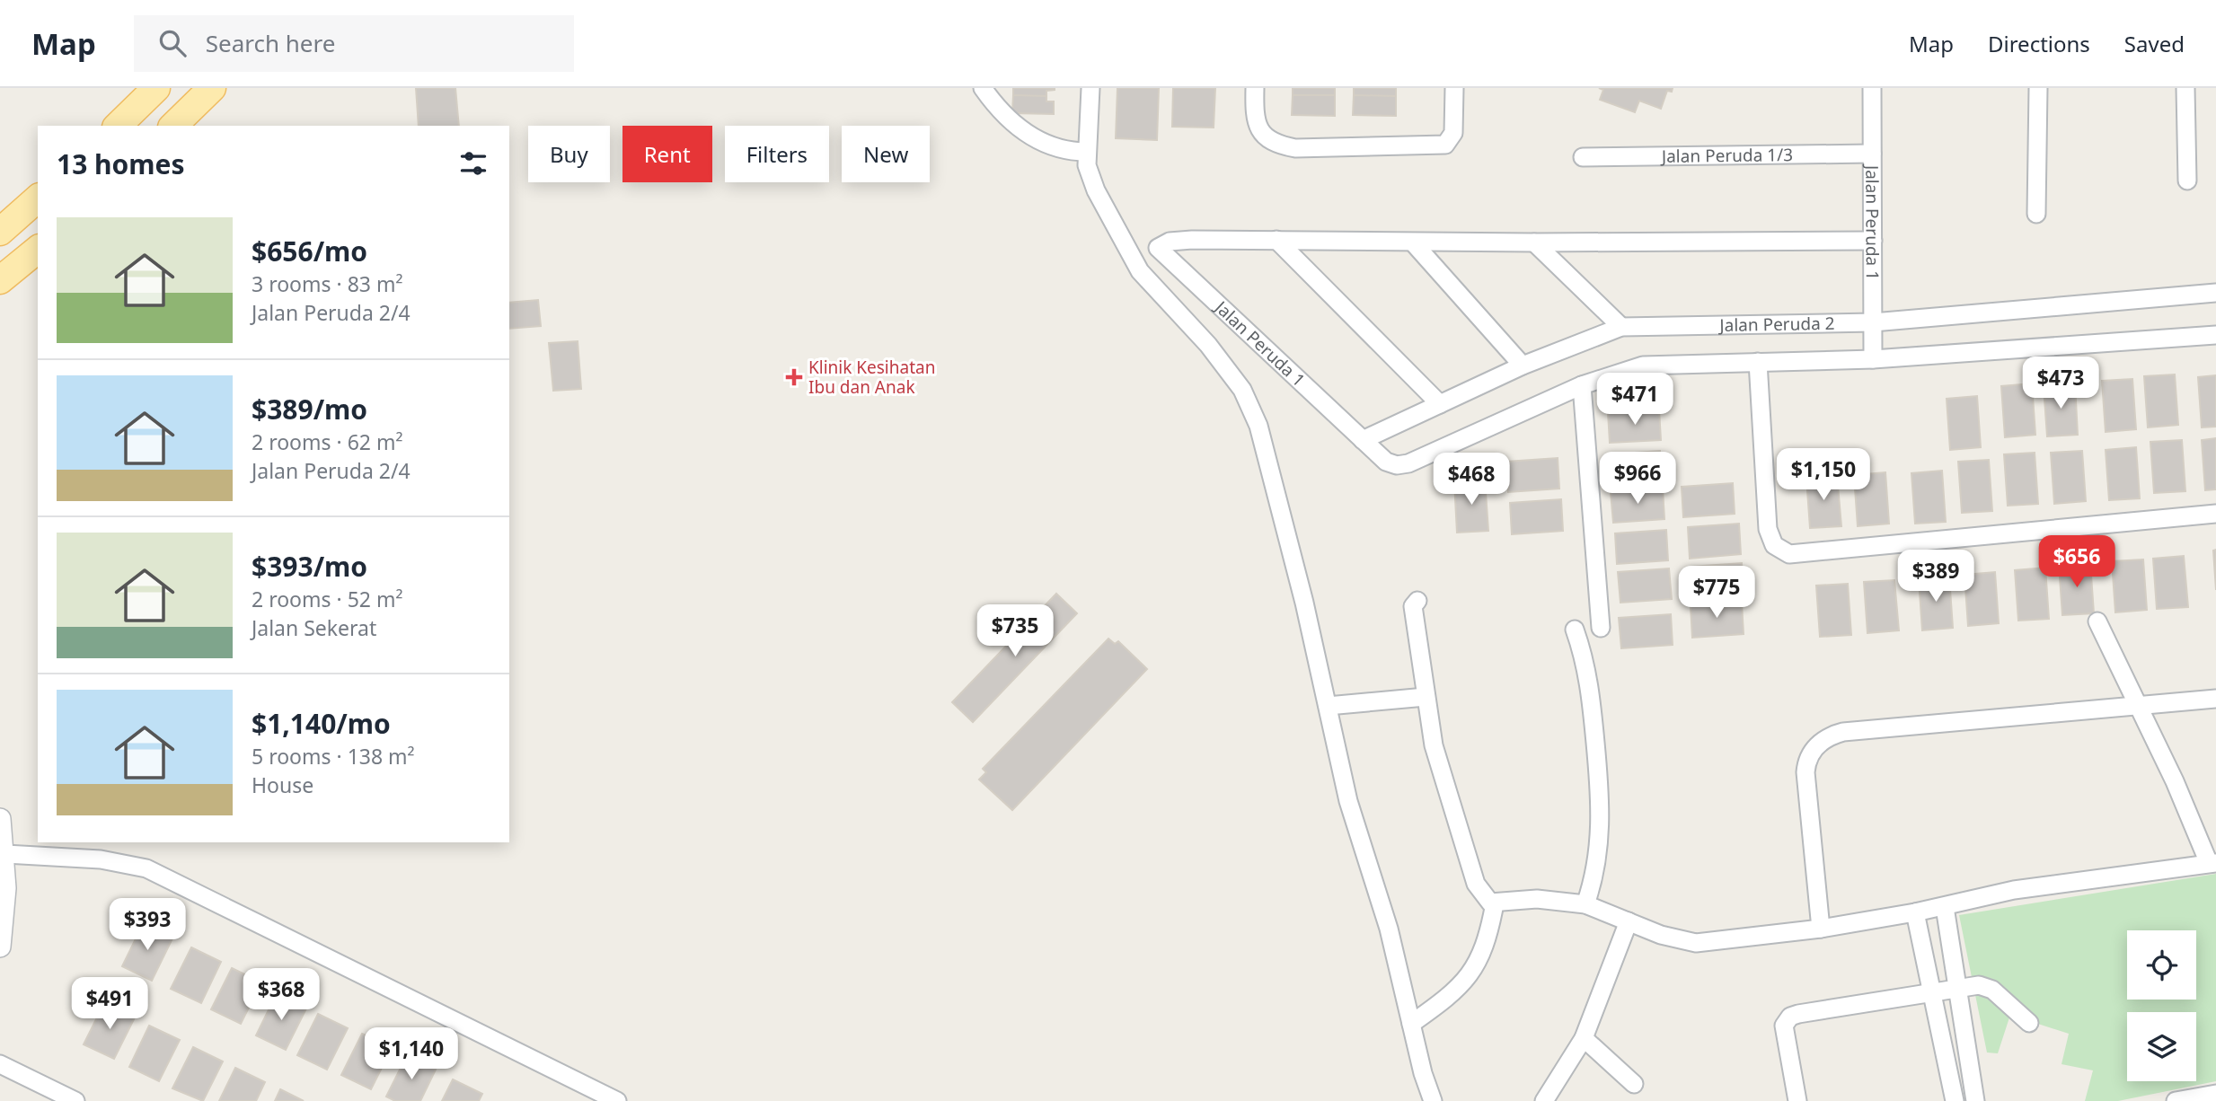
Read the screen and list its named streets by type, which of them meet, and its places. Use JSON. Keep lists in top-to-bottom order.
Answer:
{
  "streets": {
    "street": ["Jalan Peruda 1/3", "Jalan Peruda 1", "Jalan Peruda 2"]
  },
  "crossings": [
    ["Jalan Peruda 1/3", "Jalan Peruda 1"],
    ["Jalan Peruda 1", "Jalan Peruda 2"]
  ],
  "places": {
    "health": ["Klinik Kesihatan Ibu dan Anak"]
  },
  "page": {
    "header": "Map",
    "search": "Search here",
    "nav": ["Map", "Directions", "Saved"],
    "chip": [
      "Buy",
      "Rent",
      "Filters",
      "New"
    ],
    "heading": "13 homes",
    "list": [
      {
        "name": "$656/mo",
        "note": "3 rooms · 83 m² · Jalan Peruda 2/4"
      },
      {
        "name": "$389/mo",
        "note": "2 rooms · 62 m² · Jalan Peruda 2/4"
      },
      {
        "name": "$393/mo",
        "note": "2 rooms · 52 m² · Jalan Sekerat"
      },
      {
        "name": "$1,140/mo",
        "note": "5 rooms · 138 m² · House"
      }
    ],
    "price": [
      "$473",
      "$471",
      "$1,150",
      "$966",
      "$468",
      "$656",
      "$389",
      "$775",
      "$735",
      "$393",
      "$368",
      "$491",
      "$1,140"
    ]
  }
}
